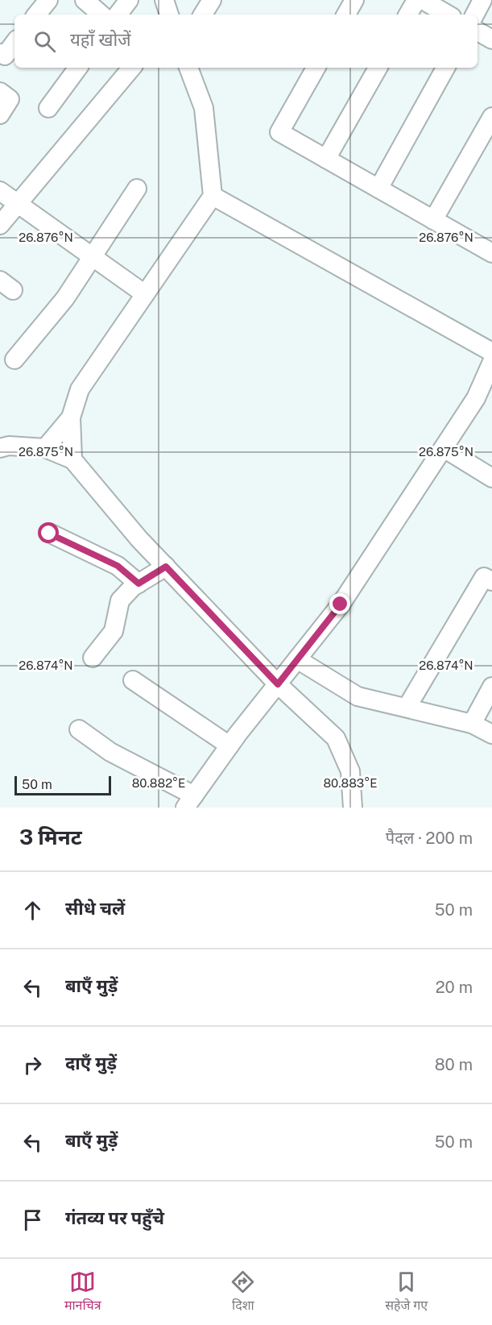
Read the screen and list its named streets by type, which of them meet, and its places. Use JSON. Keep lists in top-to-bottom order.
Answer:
{
  "scale_bar": "50 m",
  "page": {
    "search": "यहाँ खोजें",
    "scale": "50 m",
    "heading": ["3 मिनट", "पैदल · 200 m"],
    "list": [
      ["सीधे चलें", "50 m"],
      ["बाएँ मुड़ें", "20 m"],
      ["दाएँ मुड़ें", "80 m"],
      ["बाएँ मुड़ें", "50 m"],
      "गंतव्य पर पहुँचे"
    ],
    "nav": ["मानचित्र", "दिशा", "सहेजे गए"]
  },
  "coordinates": [
    "26.876°N",
    "26.875°N",
    "26.874°N",
    "80.882°E",
    "80.883°E"
  ]
}
